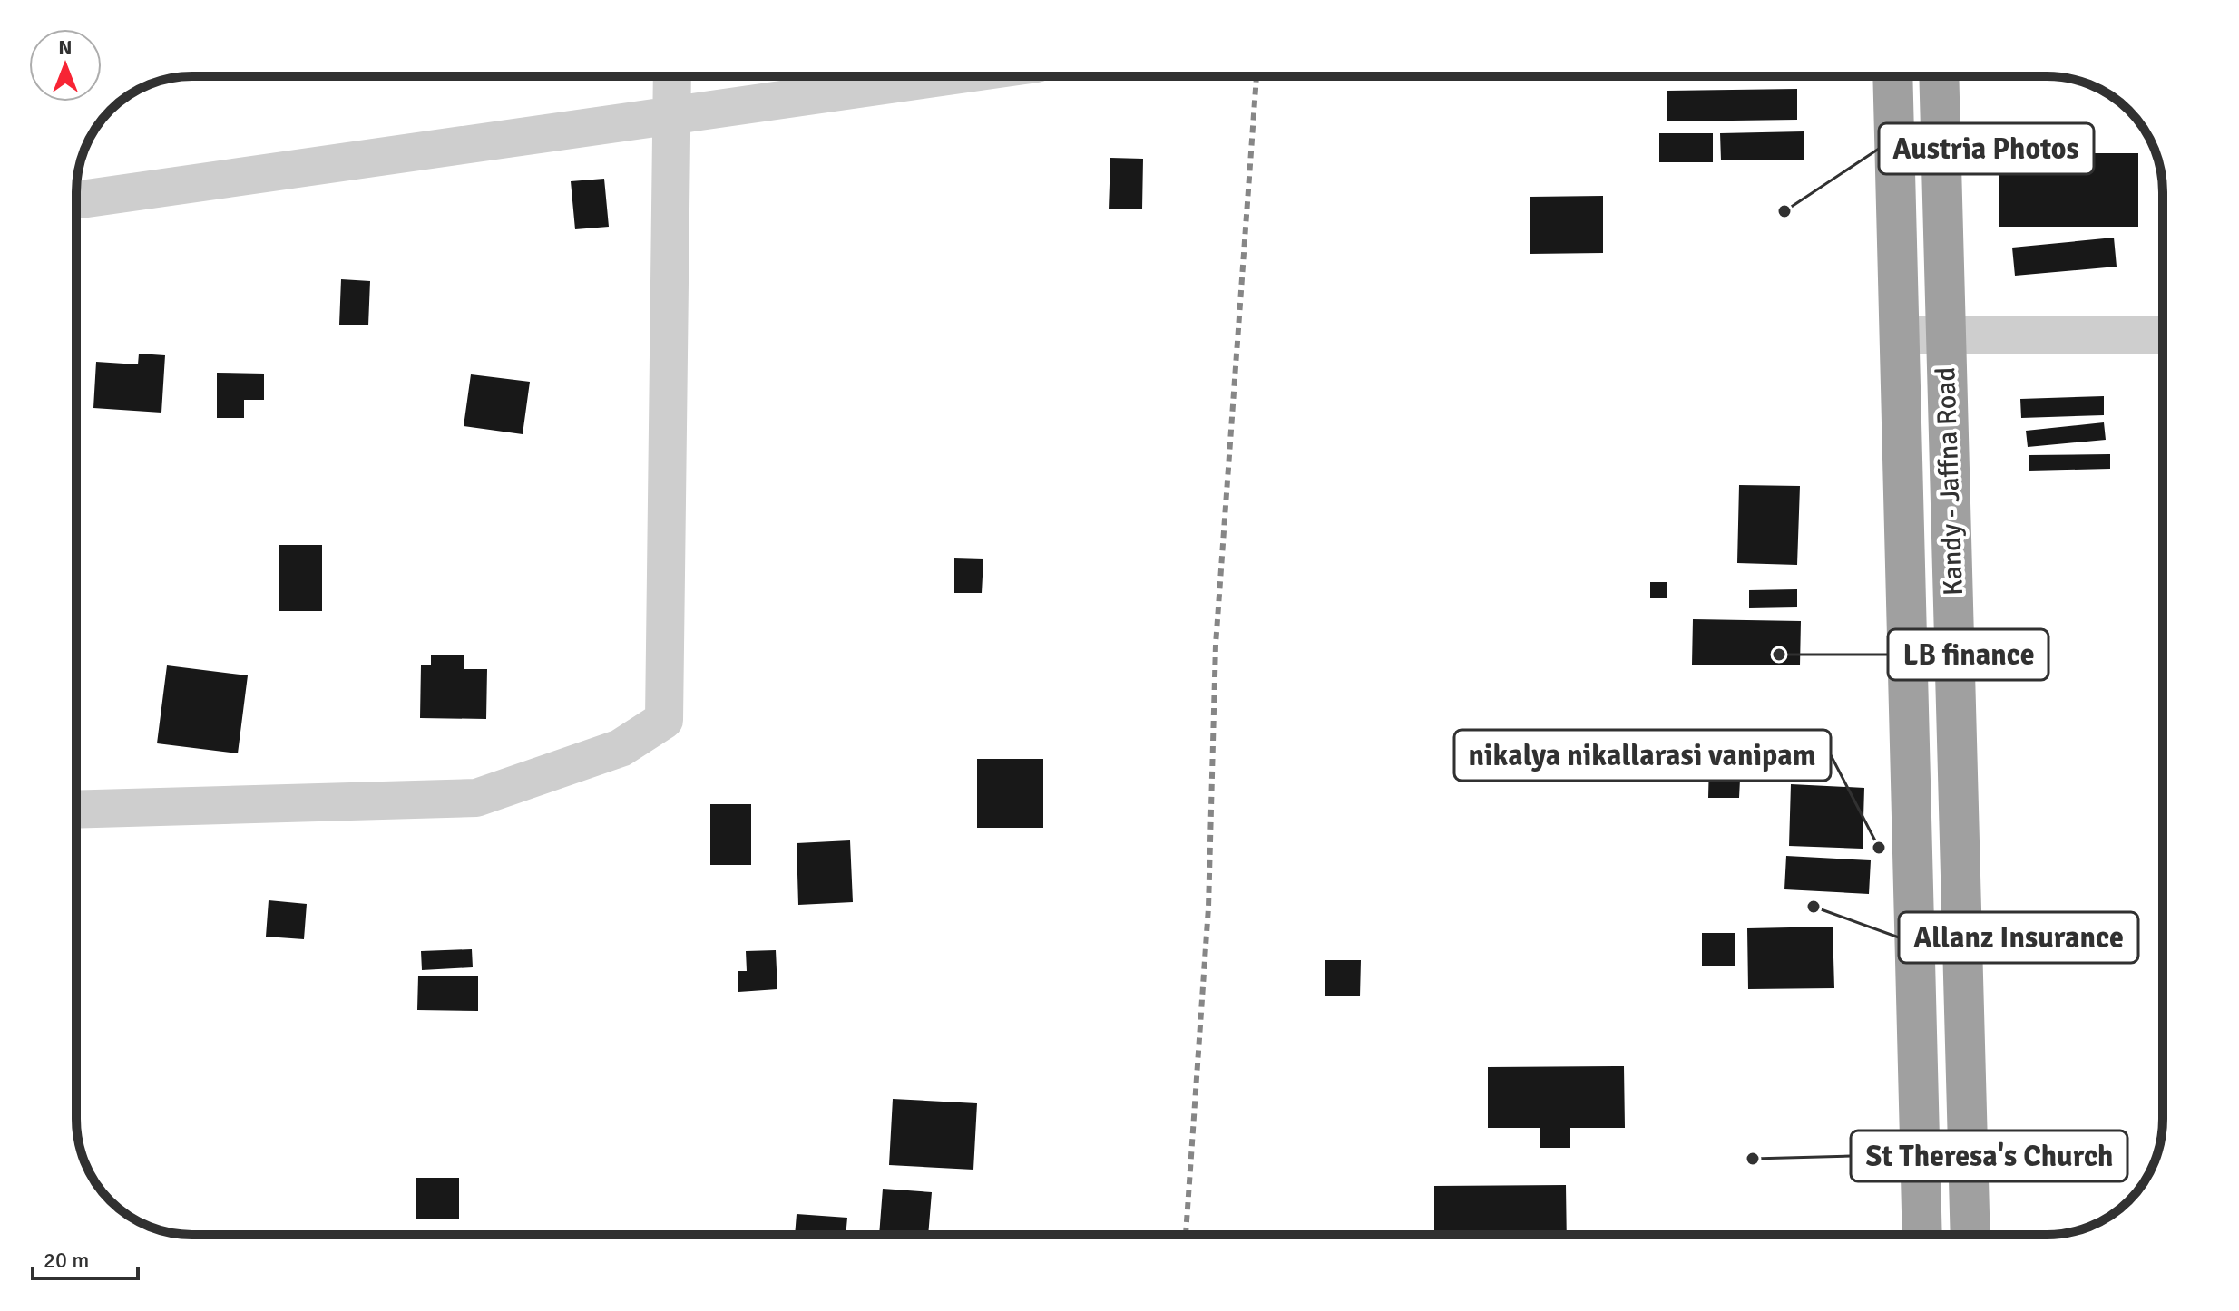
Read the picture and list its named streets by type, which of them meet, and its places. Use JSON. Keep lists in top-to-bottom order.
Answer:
{
  "streets": {
    "highway": ["Kandy - Jaffna Road"]
  },
  "places": [
    "Austria Photos",
    "LB finance",
    "nikalya nikallarasi vanipam",
    "Allanz Insurance",
    "St Theresa's Church"
  ],
  "scale_bar": "20 m",
  "north": "top"
}
